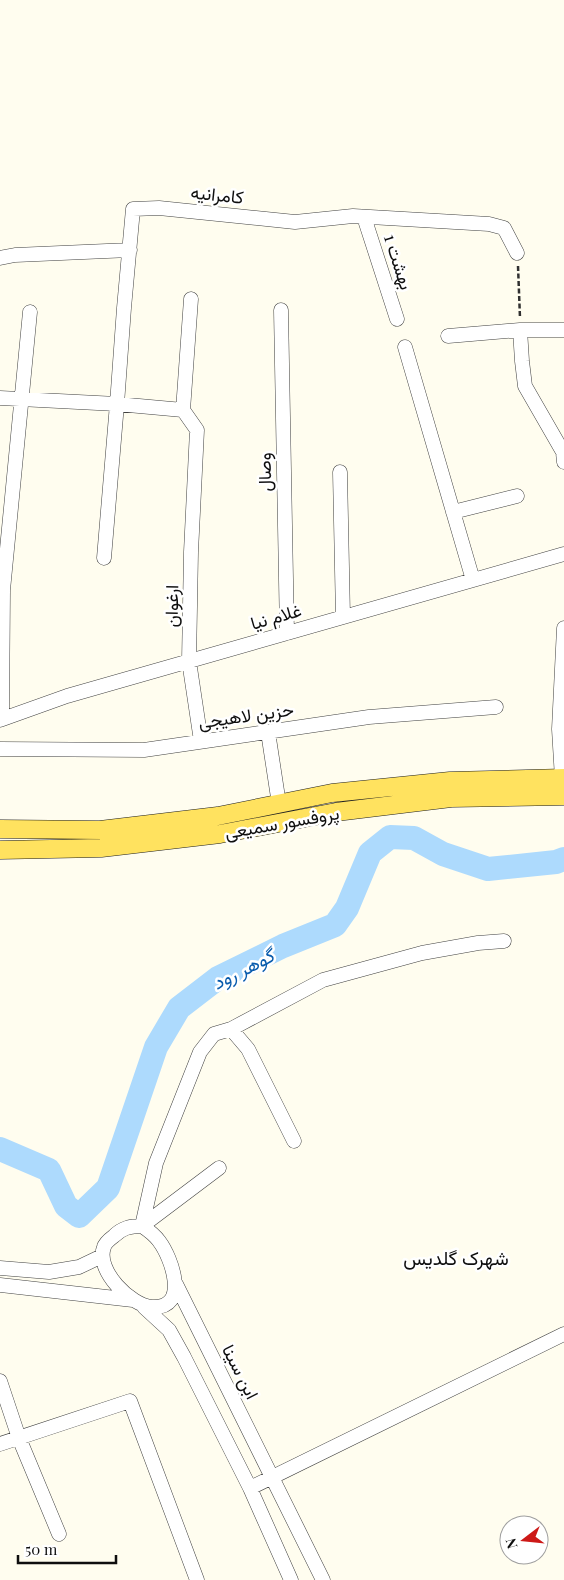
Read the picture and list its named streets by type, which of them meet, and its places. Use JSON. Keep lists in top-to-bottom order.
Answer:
{
  "streets": {
    "main road": ["پروفسور سمیعی"],
    "street": [
      "کامرانیه",
      "بهشت 1",
      "وصال",
      "ارغوان",
      "غلام نیا",
      "حزین لاهیجی",
      "ابن سینا"
    ]
  },
  "crossings": [
    ["کامرانیه", "بهشت 1"],
    ["وصال", "غلام نیا"],
    ["ارغوان", "غلام نیا"],
    ["ارغوان", "حزین لاهیجی"]
  ],
  "districts": ["شهرک گلدیس"],
  "water": ["گوهر رود"],
  "scale_bar": "50 m",
  "north": "left"
}
